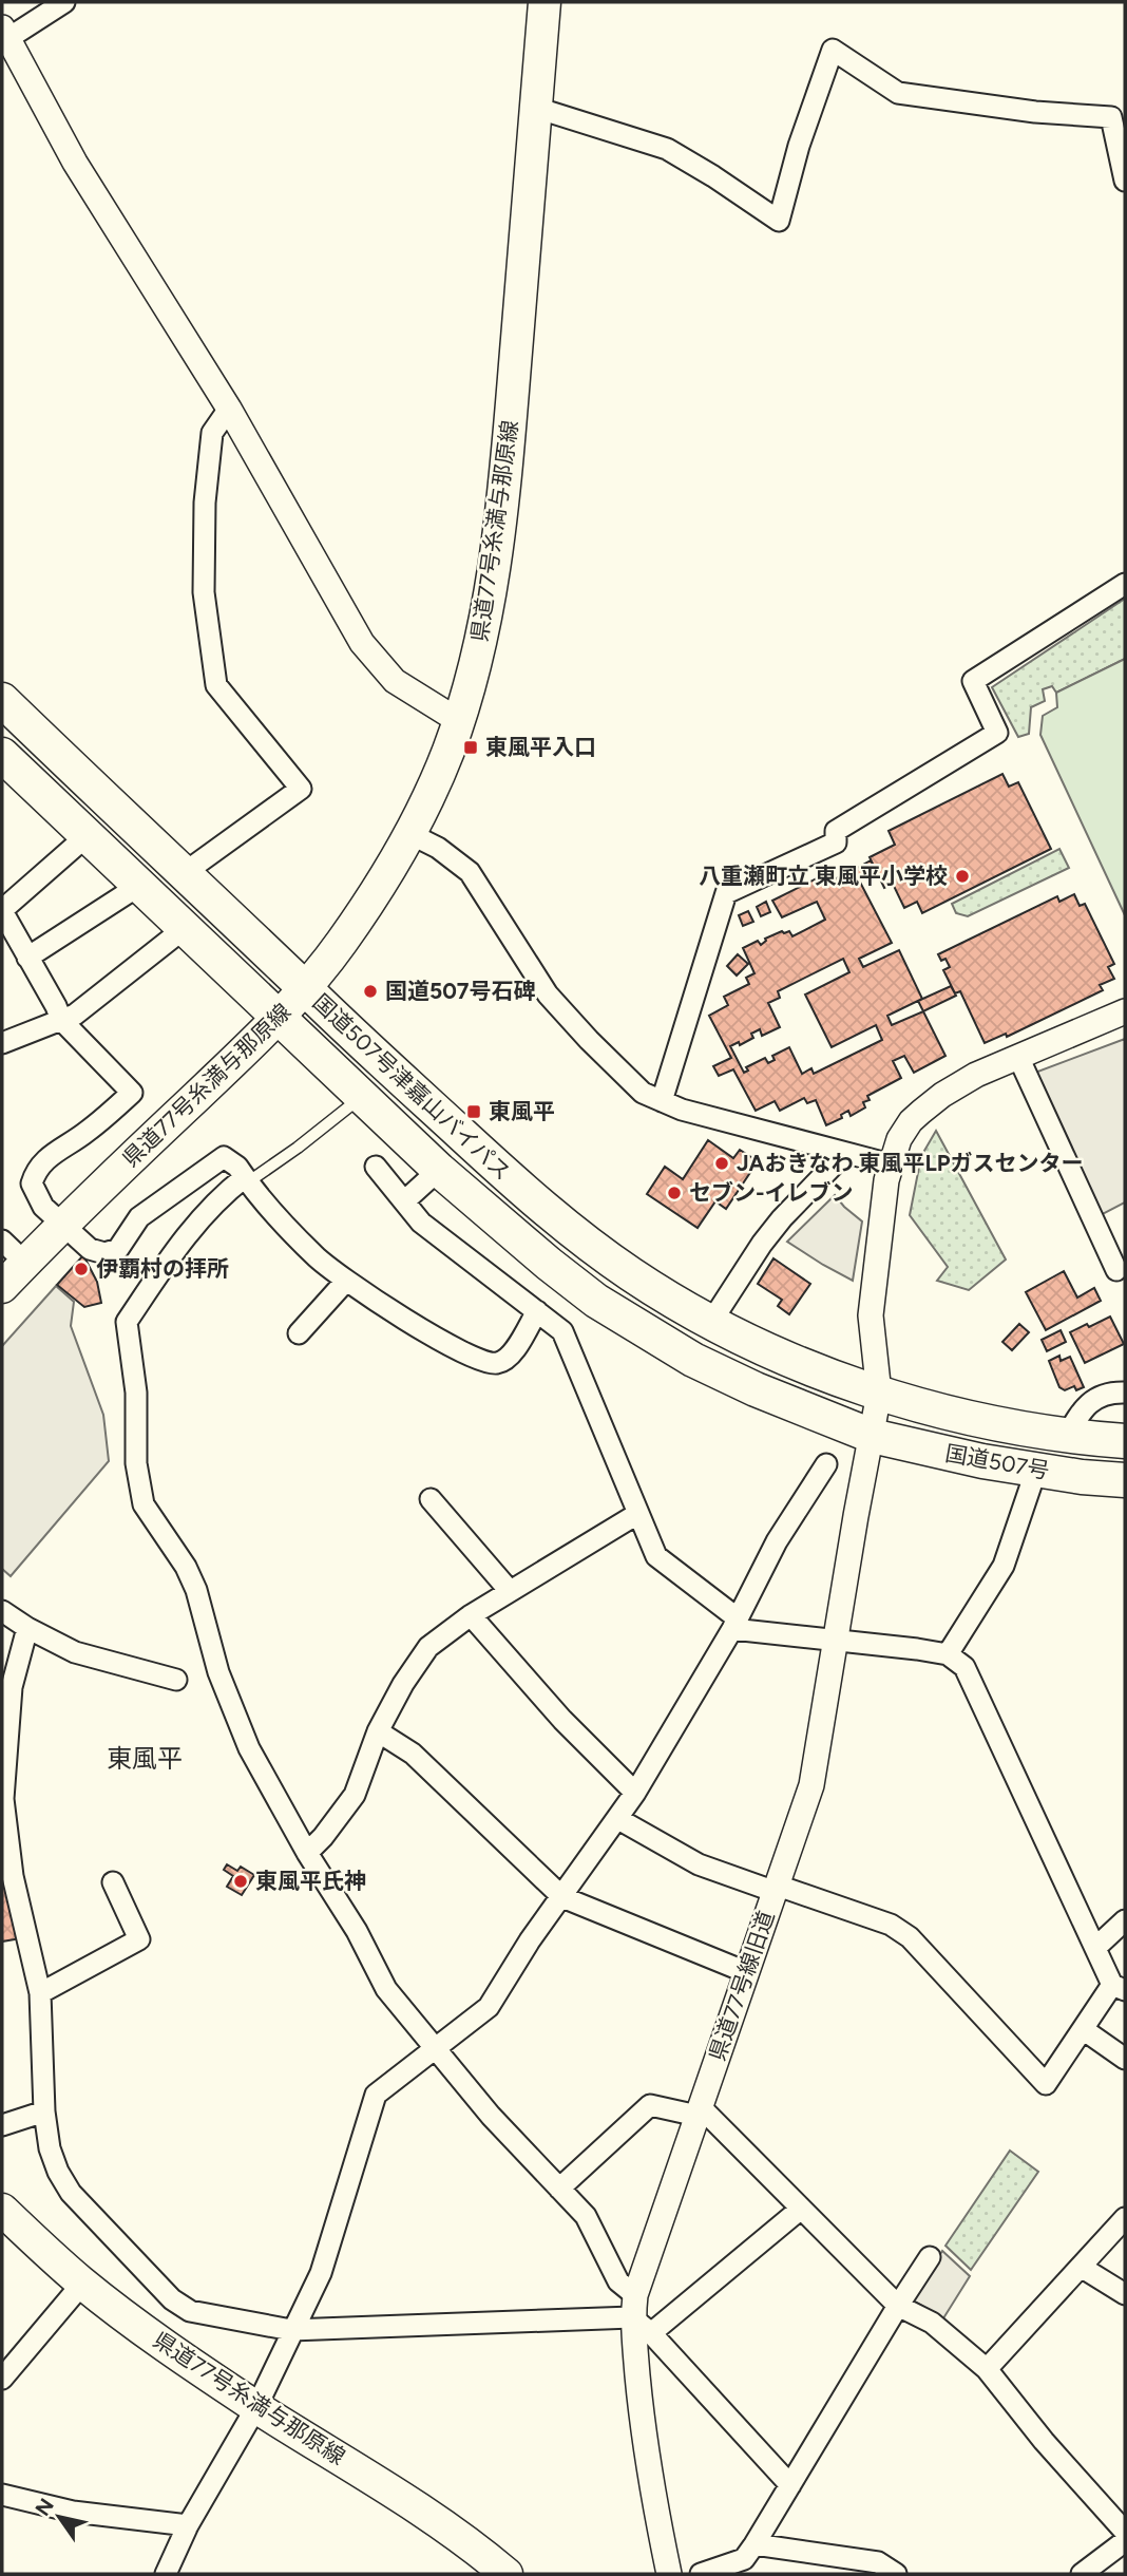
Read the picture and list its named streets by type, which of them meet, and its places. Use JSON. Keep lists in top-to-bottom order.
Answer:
{
  "streets": {
    "highway": ["国道507号津嘉山バイパス", "国道507号"],
    "main road": ["県道77号糸満与那原線"],
    "street": ["県道77号線旧道"]
  },
  "crossings": [
    ["県道77号糸満与那原線", "国道507号津嘉山バイパス"],
    ["国道507号津嘉山バイパス", "国道507号"],
    ["国道507号津嘉山バイパス", "県道77号線旧道"],
    ["国道507号", "県道77号線旧道"]
  ],
  "districts": ["東風平"],
  "places": {
    "transit": ["東風平入口", "東風平"],
    "other": [
      "八重瀬町立 東風平小学校",
      "国道507号石碑",
      "JAおきなわ 東風平LPガスセンター",
      "セブン-イレブン",
      "伊覇村の拝所",
      "東風平氏神"
    ]
  },
  "north": "top left"
}
